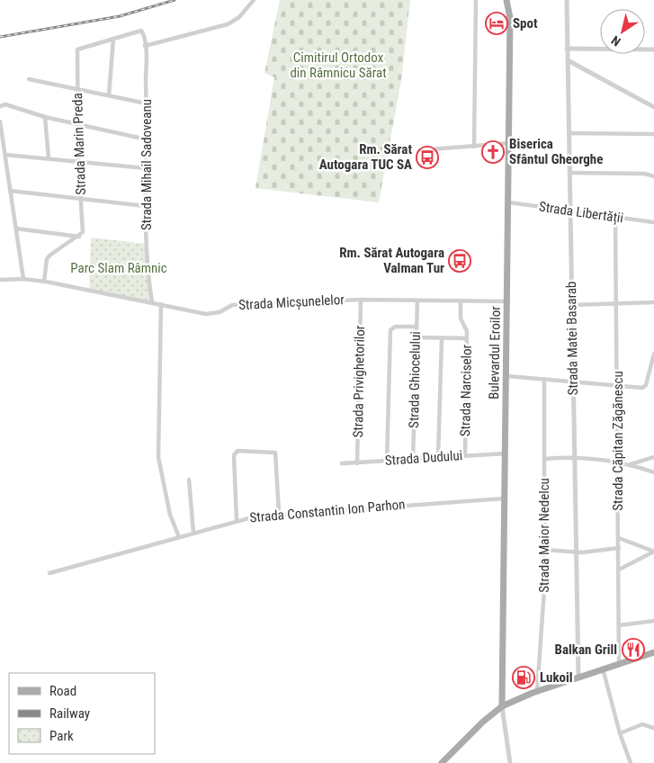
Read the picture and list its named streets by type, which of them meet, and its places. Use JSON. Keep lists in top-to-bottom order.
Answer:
{
  "streets": {
    "main road": ["Bulevardul Eroilor"],
    "street": [
      "Strada Marin Preda",
      "Strada Mihail Sadoveanu",
      "Strada Libertății",
      "Strada Micșunelelor",
      "Strada Matei Basarab",
      "Strada Ghiocelului",
      "Strada Privighetorilor",
      "Strada Narciselor",
      "Strada Căpitan Zăgănescu",
      "Strada Dudului",
      "Strada Constantin Ion Parhon",
      "Strada Maior Nedelcu"
    ]
  },
  "crossings": [
    ["Strada Marin Preda", "Strada Mihail Sadoveanu"],
    ["Strada Mihail Sadoveanu", "Strada Micșunelelor"],
    ["Strada Libertății", "Strada Matei Basarab"],
    ["Strada Libertății", "Bulevardul Eroilor"],
    ["Strada Libertății", "Strada Căpitan Zăgănescu"],
    ["Strada Micșunelelor", "Bulevardul Eroilor"],
    ["Strada Micșunelelor", "Strada Ghiocelului"],
    ["Strada Micșunelelor", "Strada Privighetorilor"],
    ["Strada Micșunelelor", "Strada Narciselor"],
    ["Bulevardul Eroilor", "Strada Dudului"],
    ["Bulevardul Eroilor", "Strada Constantin Ion Parhon"],
    ["Strada Ghiocelului", "Strada Dudului"],
    ["Strada Privighetorilor", "Strada Dudului"],
    ["Strada Narciselor", "Strada Dudului"]
  ],
  "parks": ["Cimitirul Ortodox din Râmnicu Sărat", "Parc Slam Râmnic"],
  "places": {
    "hotel": ["Spot"],
    "church": ["Biserica Sfântul Gheorghe"],
    "bus stop": ["Rm. Sărat Autogara TUC SA", "Rm. Sărat Autogara Valman Tur"],
    "restaurant": ["Balkan Grill"],
    "fuel station": ["Lukoil"]
  },
  "legend": ["Road", "Railway", "Park"],
  "north": "bottom left"
}
